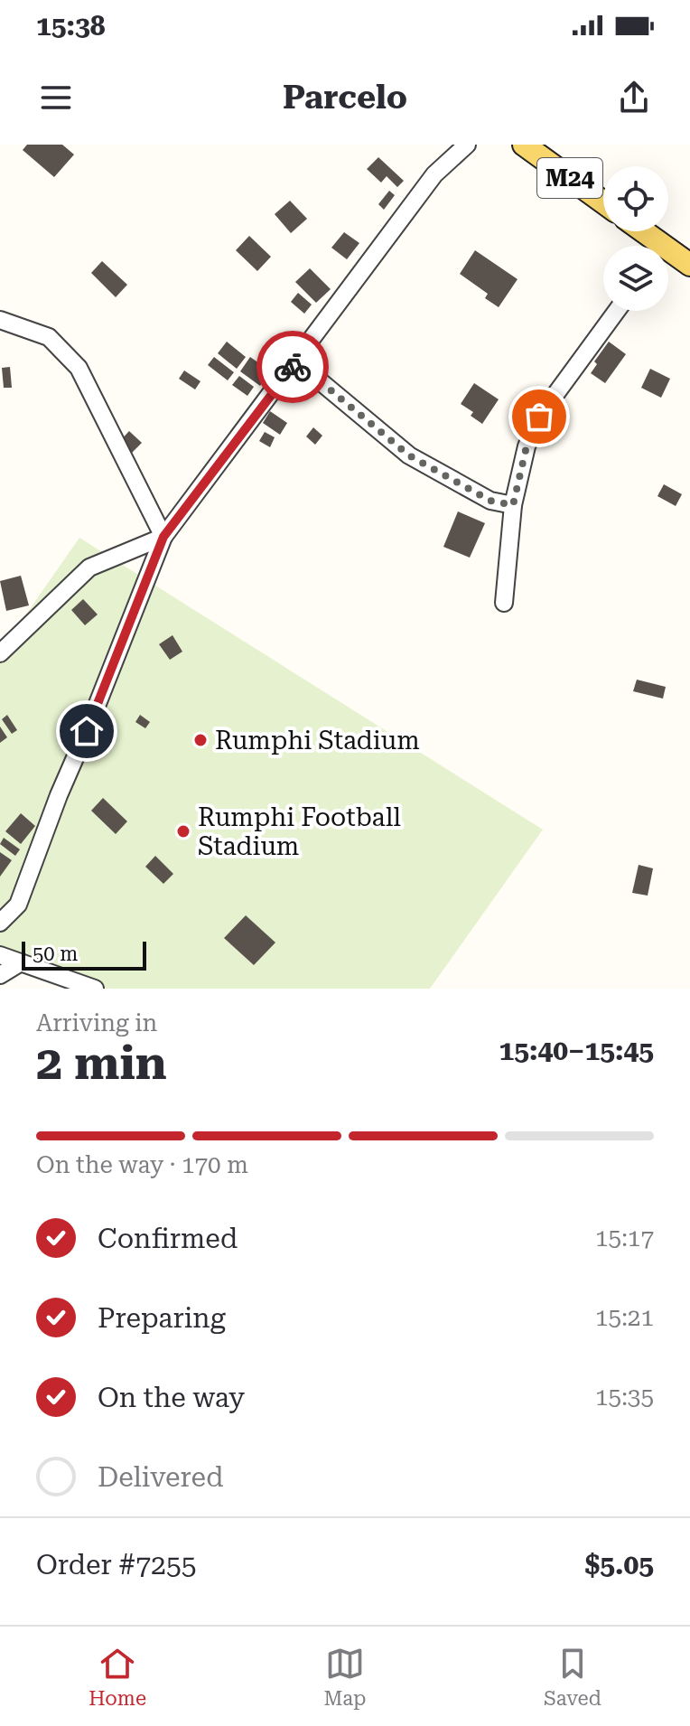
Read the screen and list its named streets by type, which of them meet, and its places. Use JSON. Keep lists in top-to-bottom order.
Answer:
{
  "streets": {
    "main road": ["M24"]
  },
  "places": ["Rumphi Stadium", "Rumphi Football Stadium"],
  "scale_bar": "50 m",
  "page": {
    "status": "15:38",
    "header": "Parcelo",
    "scale": "50 m",
    "heading": ["2 min", "Arriving in", "15:40–15:45"],
    "panel": ["Order #7255", "$5.05"],
    "bar": "On the way · 170 m",
    "list": [
      ["Confirmed", "15:17"],
      ["Preparing", "15:21"],
      ["On the way", "15:35"],
      "Delivered"
    ],
    "tabs": ["Home", "Map", "Saved"]
  }
}
